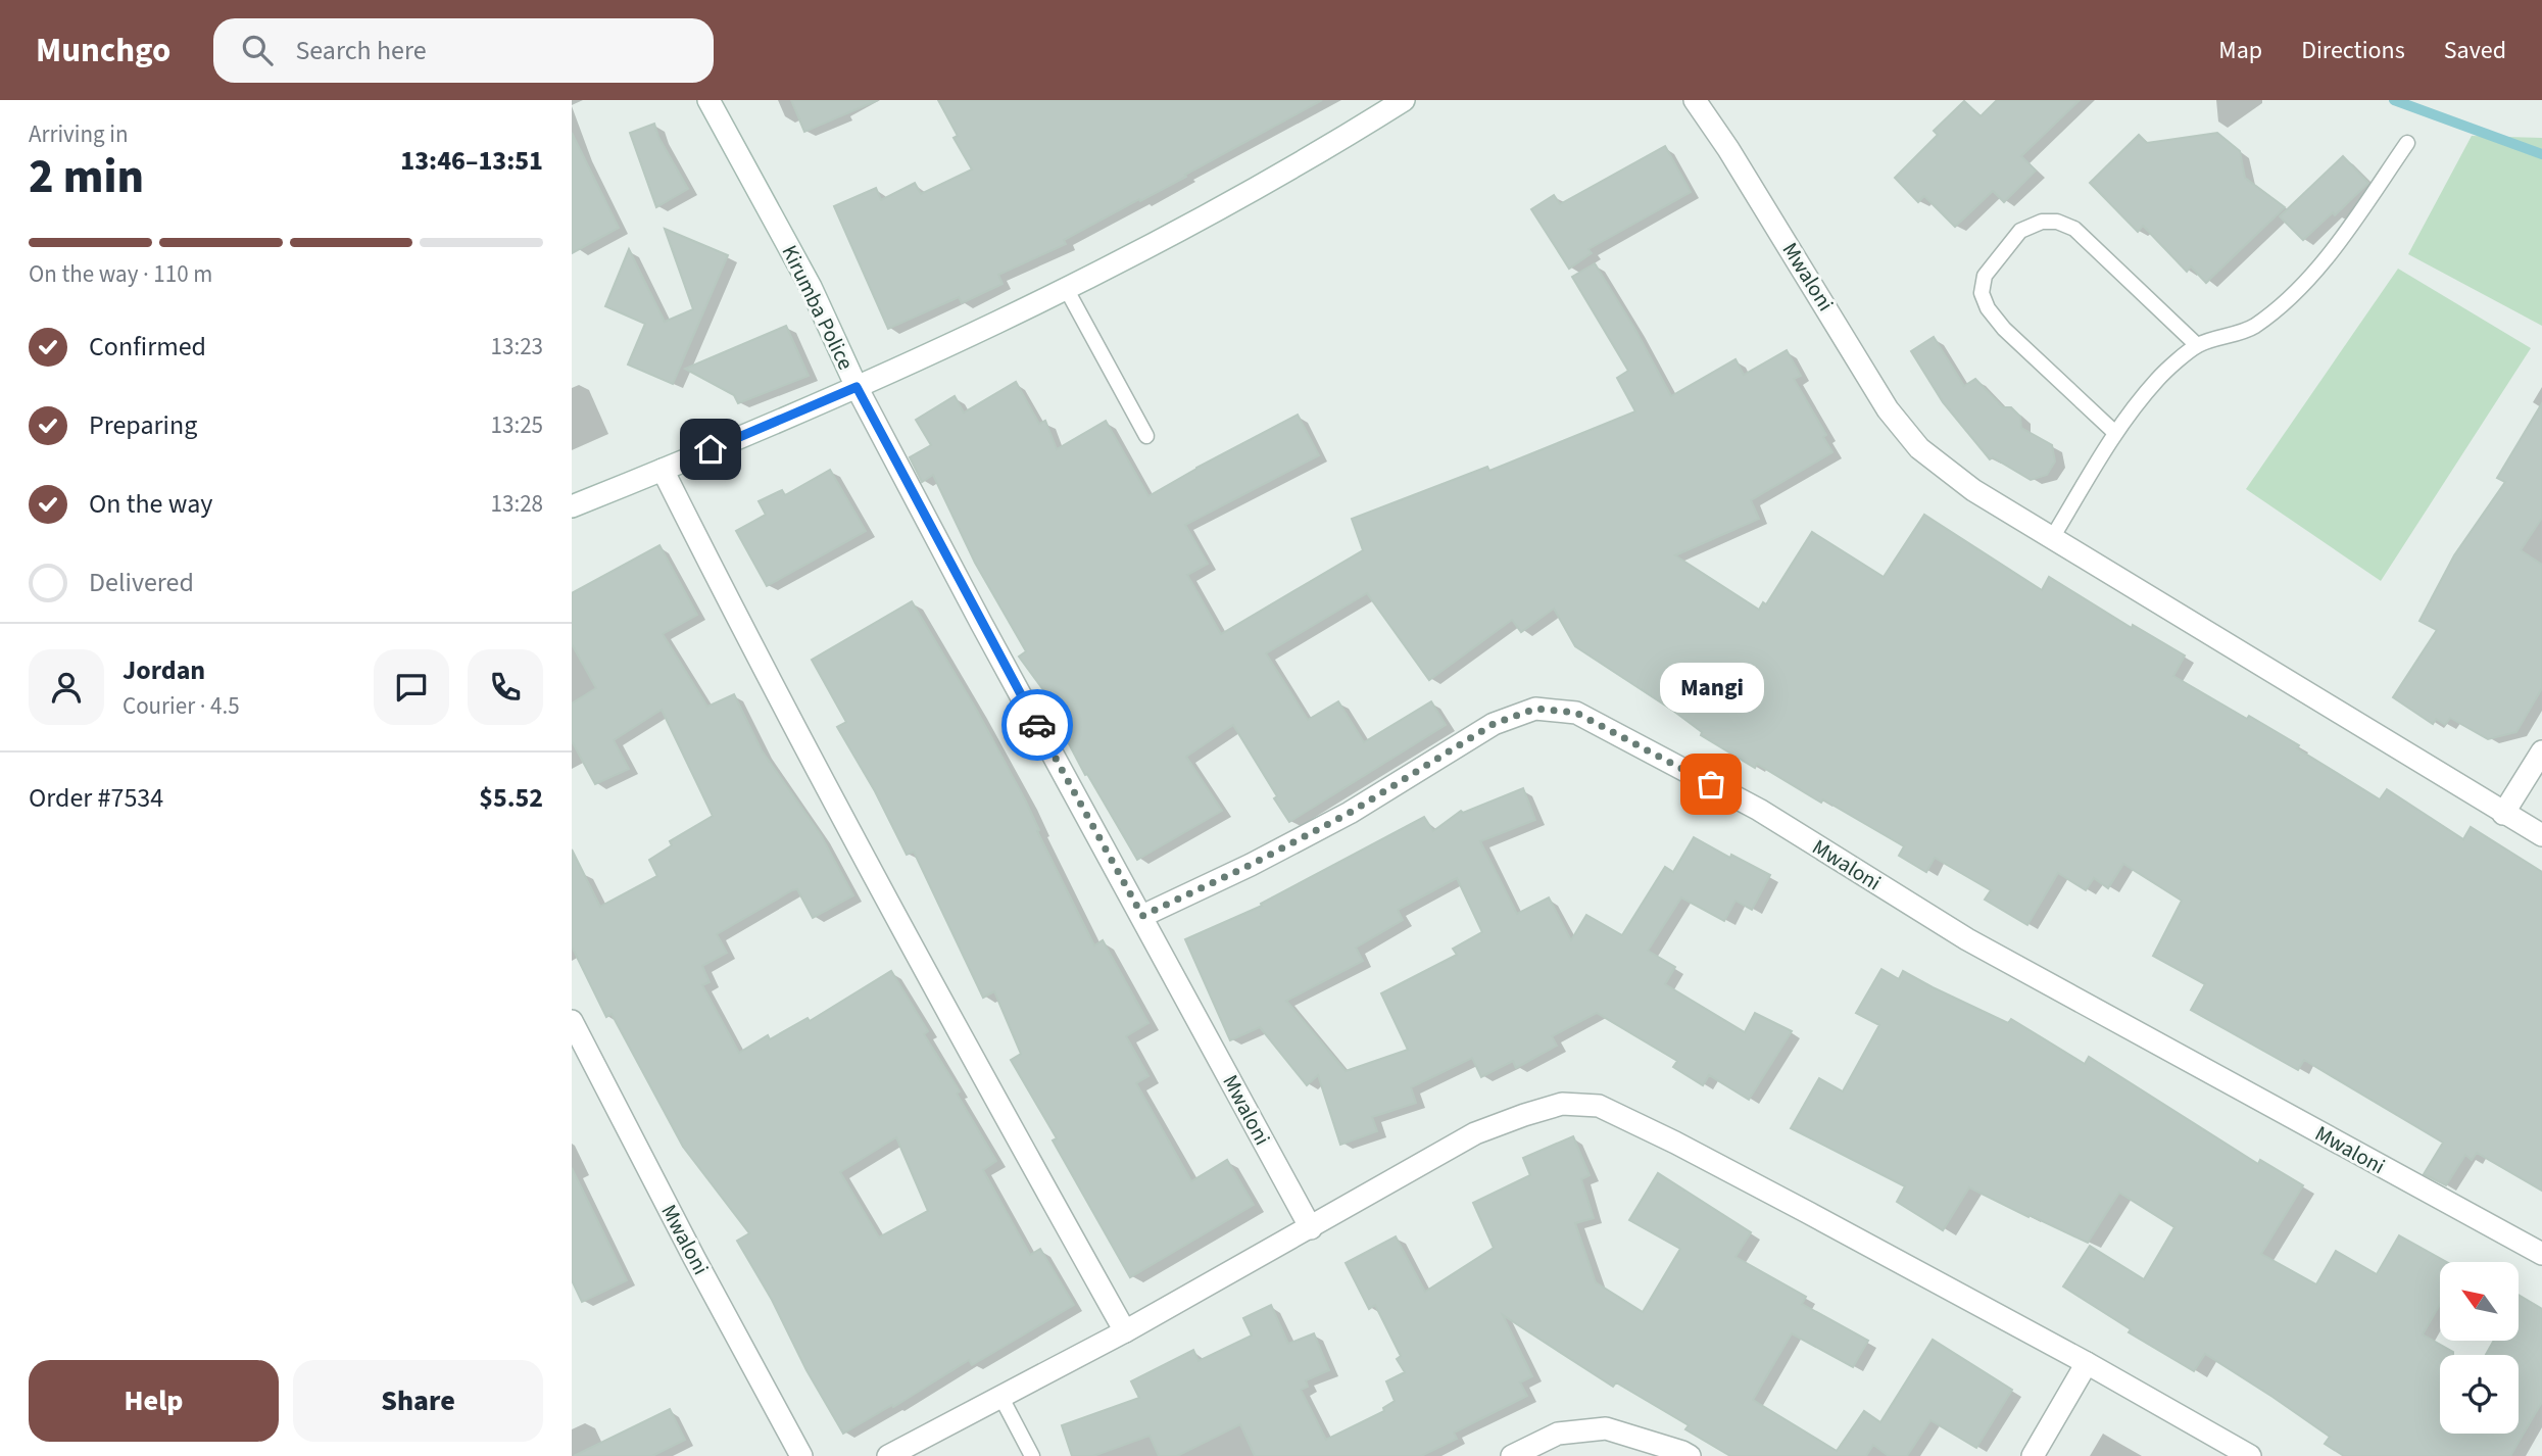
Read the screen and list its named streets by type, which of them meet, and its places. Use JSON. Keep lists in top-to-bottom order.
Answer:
{
  "streets": {
    "street": ["Mwaloni", "Kirumba Police"]
  },
  "crossings": [
    ["Mwaloni", "Kirumba Police"]
  ],
  "places": ["Mangi"],
  "north": "top left",
  "page": {
    "header": "Munchgo",
    "search": "Search here",
    "nav": ["Map", "Directions", "Saved"],
    "heading": ["2 min", "Arriving in", "13:46–13:51"],
    "panel": [
      "Jordan",
      "Courier · 4.5",
      "Order #7534",
      "$5.52"
    ],
    "bar": "On the way · 110 m",
    "list": [
      ["Confirmed", "13:23"],
      ["Preparing", "13:25"],
      ["On the way", "13:28"],
      "Delivered"
    ],
    "bubble": "Mangi",
    "buttons": ["Help", "Share"]
  }
}
